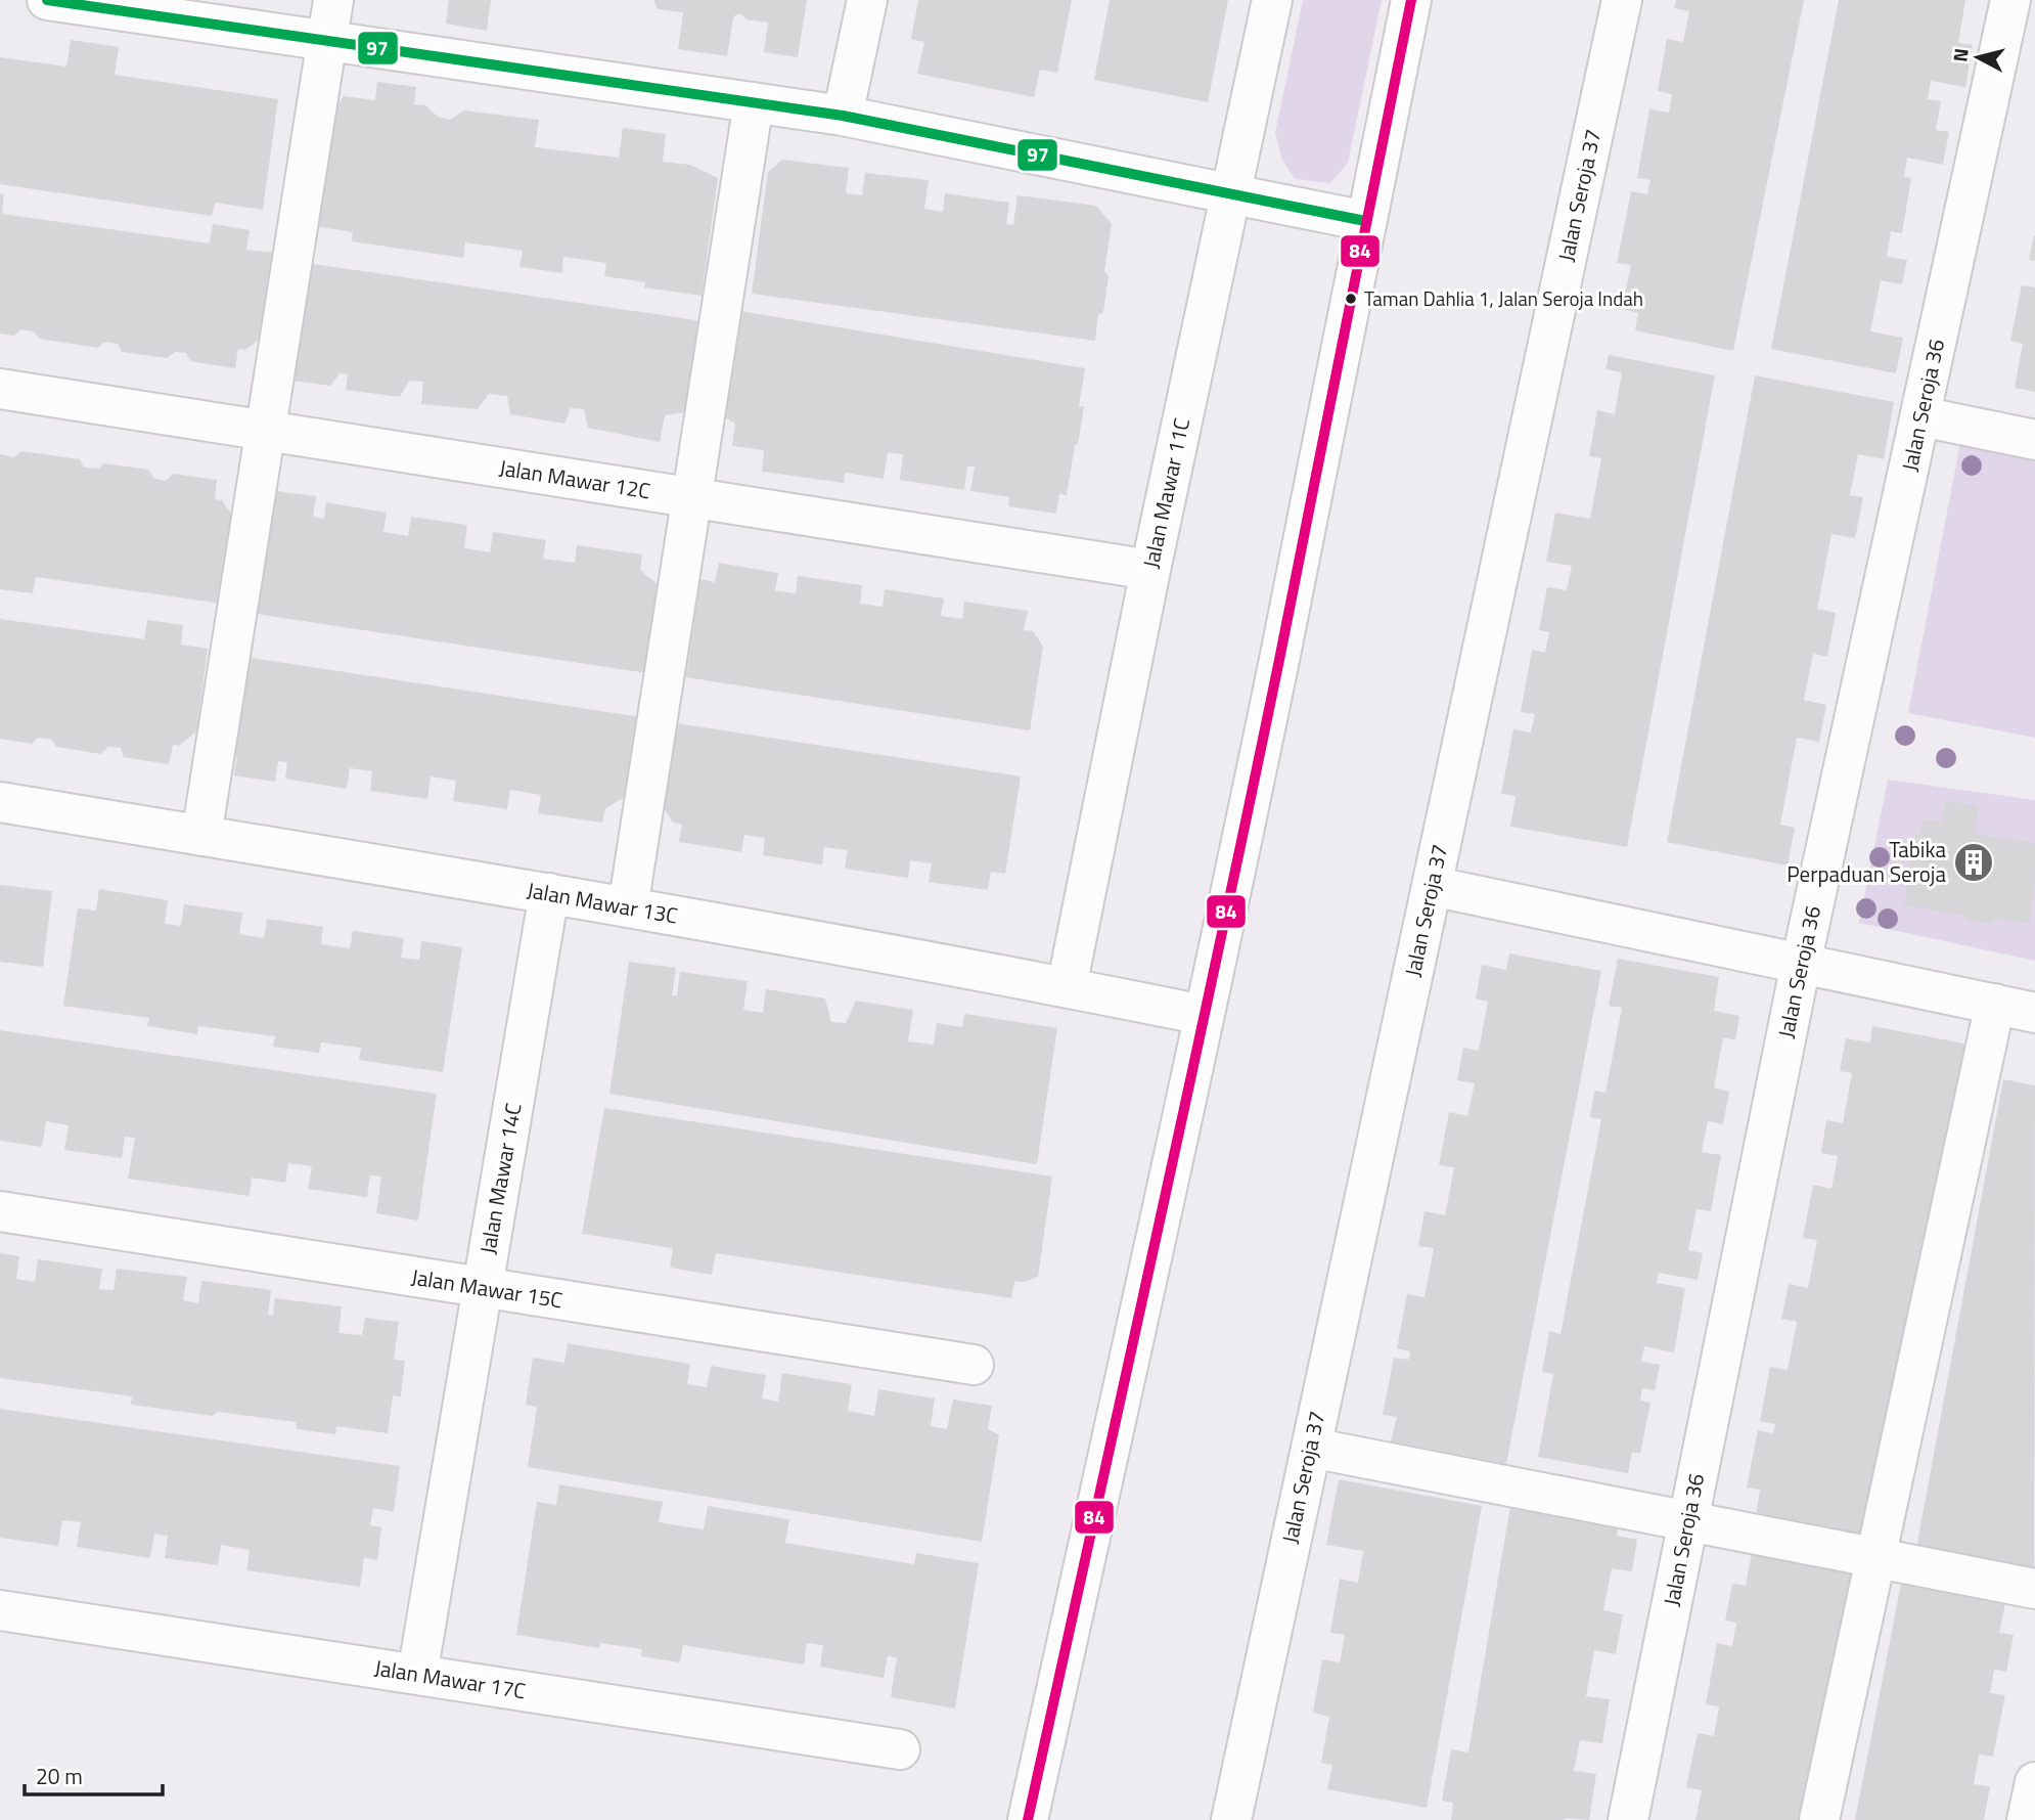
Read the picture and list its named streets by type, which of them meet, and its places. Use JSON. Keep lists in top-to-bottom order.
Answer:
{
  "streets": {
    "street": [
      "Jalan Seroja 37",
      "Jalan Seroja 36",
      "Jalan Mawar 12C",
      "Jalan Mawar 11C",
      "Jalan Mawar 13C",
      "Jalan Mawar 14C",
      "Jalan Mawar 15C",
      "Jalan Mawar 17C"
    ]
  },
  "crossings": [
    ["Jalan Mawar 12C", "Jalan Mawar 11C"],
    ["Jalan Mawar 11C", "Jalan Mawar 13C"],
    ["Jalan Mawar 13C", "Jalan Mawar 14C"],
    ["Jalan Mawar 14C", "Jalan Mawar 15C"],
    ["Jalan Mawar 14C", "Jalan Mawar 17C"]
  ],
  "places": {
    "other": ["Taman Dahlia 1, Jalan Seroja Indah"],
    "building": ["Tabika Perpaduan Seroja"]
  },
  "lines": ["transit line 97", "transit line 84"],
  "scale_bar": "20 m",
  "north": "left"
}
